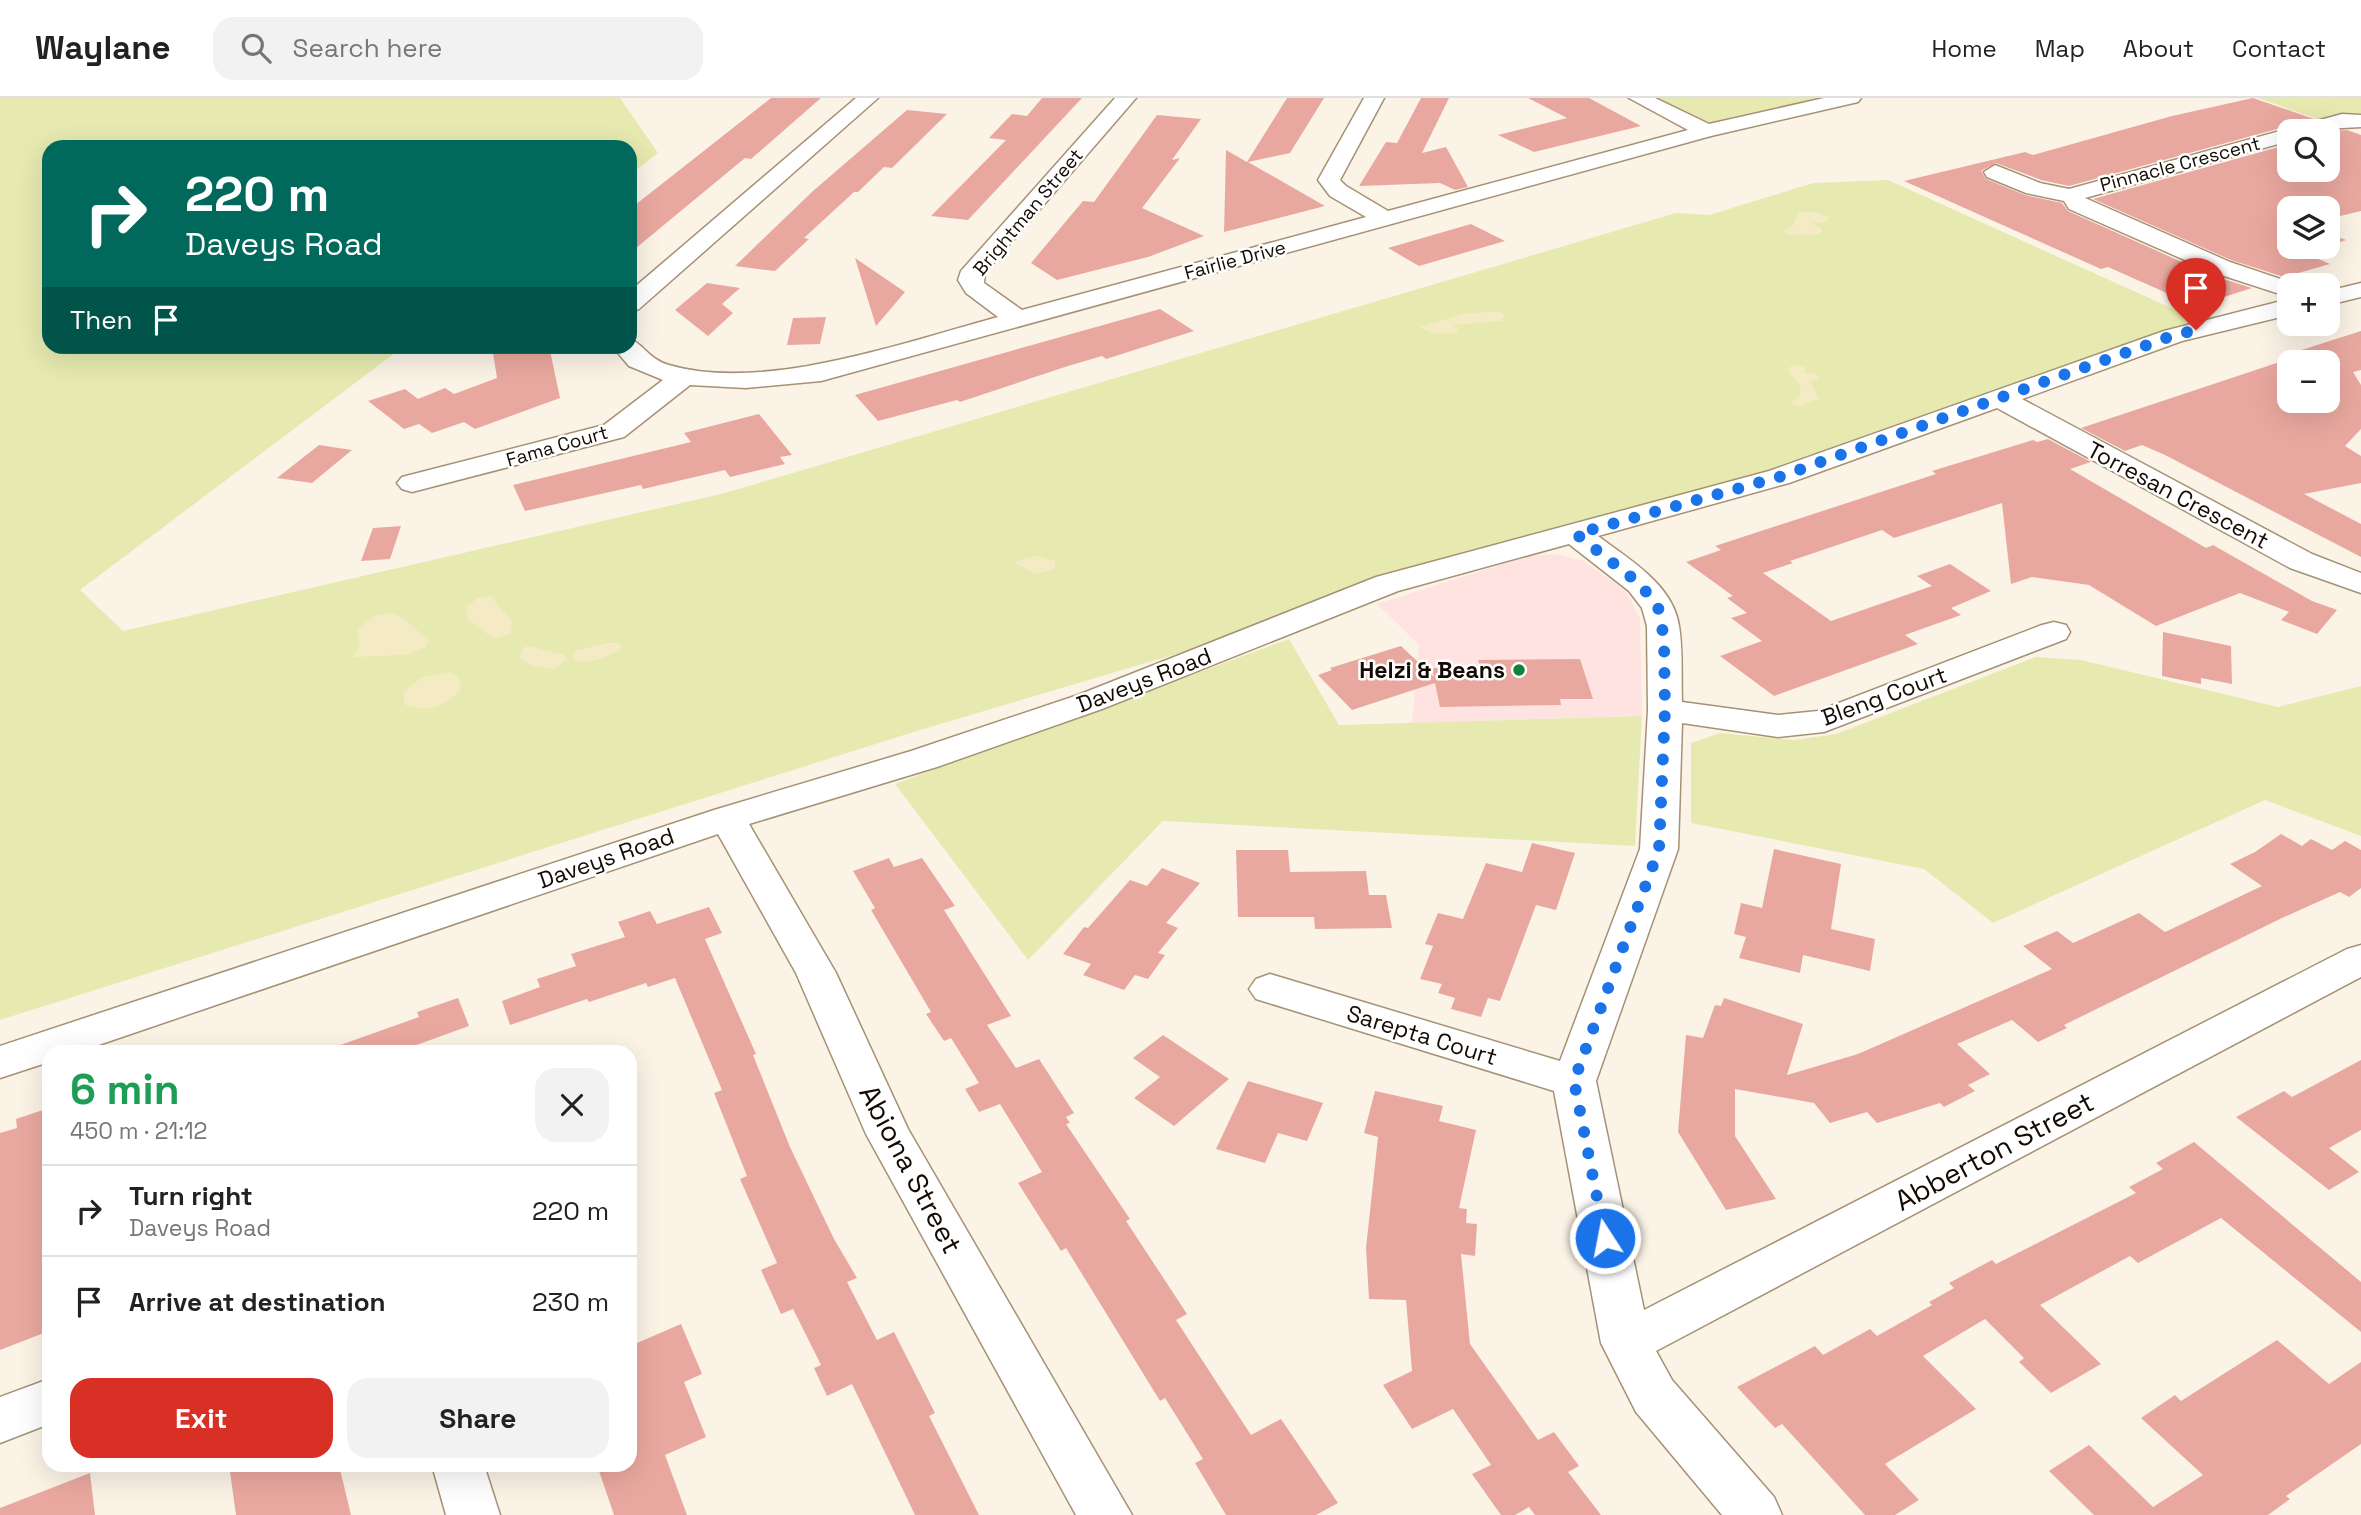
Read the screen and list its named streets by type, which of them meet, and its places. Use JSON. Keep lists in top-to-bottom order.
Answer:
{
  "streets": {
    "street": [
      "Pinnacle Crescent",
      "Brightman Street",
      "Fairlie Drive",
      "Fama Court",
      "Torresan Crescent",
      "Daveys Road",
      "Bleng Court",
      "Sarepta Court",
      "Abberton Street",
      "Abiona Street"
    ]
  },
  "crossings": [
    ["Brightman Street", "Fairlie Drive"],
    ["Fairlie Drive", "Fama Court"],
    ["Torresan Crescent", "Daveys Road"],
    ["Daveys Road", "Abiona Street"]
  ],
  "places": ["Helzi & Beans"],
  "page": {
    "header": "Waylane",
    "search": "Search here",
    "nav": [
      "Home",
      "Map",
      "About",
      "Contact"
    ],
    "map_buttons": ["+", "−"],
    "turn": ["220 m", "Daveys Road"],
    "then": "Then",
    "heading": ["6 min", "450 m · 21:12"],
    "list": [
      {
        "name": "Turn right",
        "note": "Daveys Road",
        "value": "220 m"
      },
      {
        "name": "Arrive at destination",
        "value": "230 m"
      }
    ],
    "buttons": ["Exit", "Share"]
  }
}
